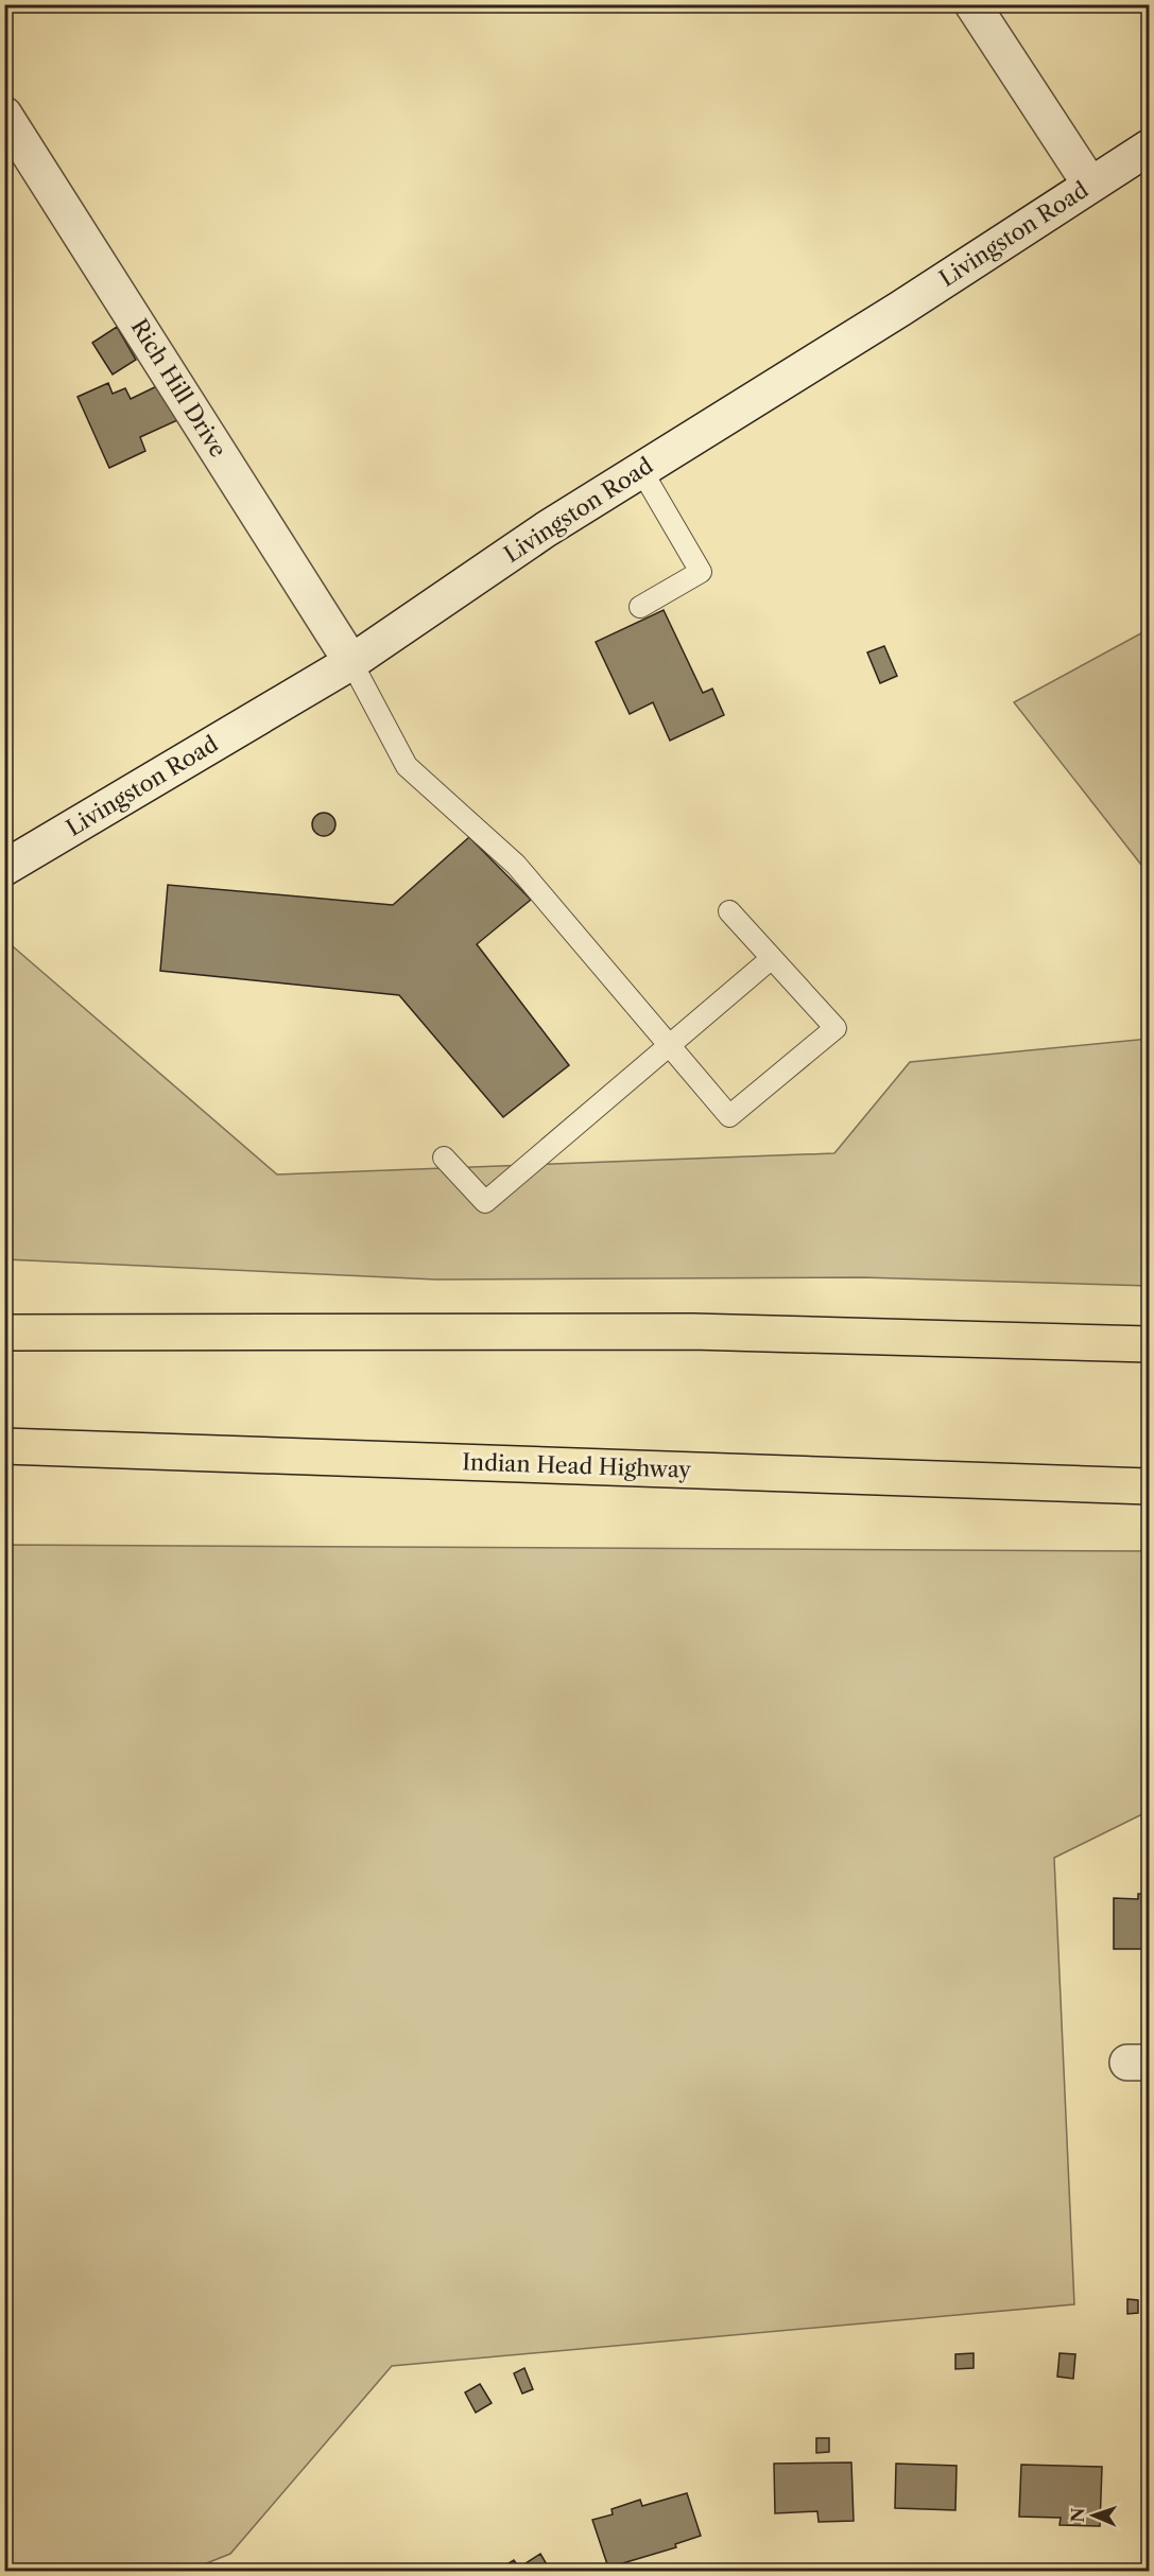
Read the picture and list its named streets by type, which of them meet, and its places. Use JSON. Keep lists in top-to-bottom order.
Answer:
{
  "streets": {
    "highway": ["Indian Head Highway"],
    "main road": ["Livingston Road", "Rich Hill Drive"]
  },
  "crossings": [
    ["Livingston Road", "Rich Hill Drive"]
  ],
  "north": "left"
}
